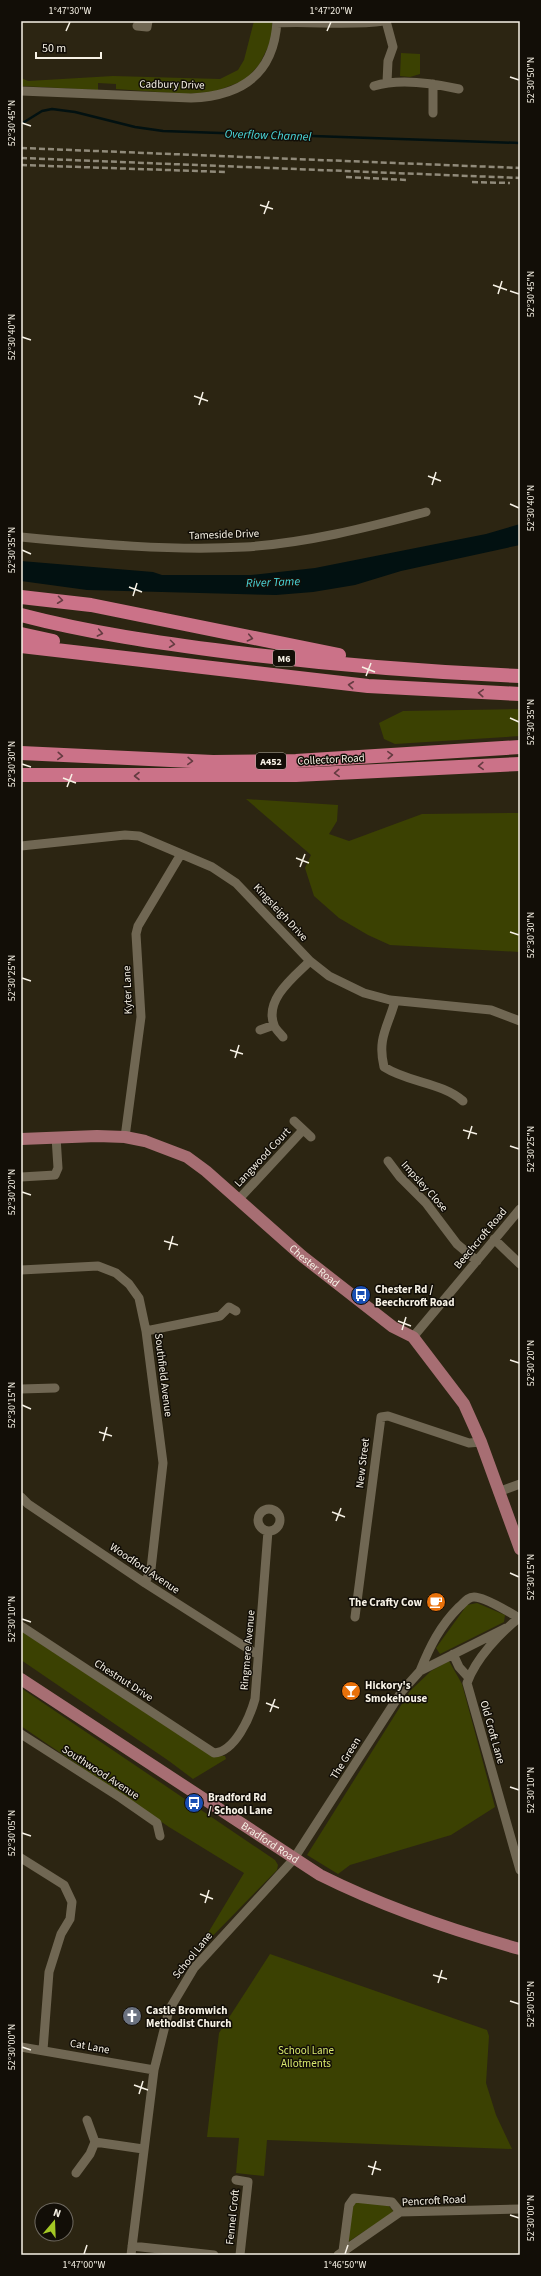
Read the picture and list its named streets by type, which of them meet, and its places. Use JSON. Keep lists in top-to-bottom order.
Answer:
{
  "streets": {
    "highway": ["M6", "Collector Road", "A452"],
    "main road": ["Chester Road", "Bradford Road"],
    "street": [
      "Cadbury Drive",
      "Tameside Drive",
      "Kingsleigh Drive",
      "Kyter Lane",
      "Langwood Court",
      "Impsley Close",
      "Beechcroft Road",
      "Southfield Avenue",
      "New Street",
      "Woodford Avenue",
      "Ringmere Avenue",
      "Chestnut Drive",
      "Old Croft Lane",
      "The Green",
      "Southwood Avenue",
      "School Lane",
      "Cat Lane",
      "Pencroft Road",
      "Fennel Croft"
    ]
  },
  "crossings": [
    ["Kingsleigh Drive", "Kyter Lane"],
    ["Kyter Lane", "Chester Road"],
    ["Langwood Court", "Chester Road"],
    ["Impsley Close", "Beechcroft Road"],
    ["Beechcroft Road", "Chester Road"],
    ["Chester Road", "New Street"],
    ["Southfield Avenue", "Woodford Avenue"],
    ["Woodford Avenue", "Ringmere Avenue"],
    ["Ringmere Avenue", "Chestnut Drive"],
    ["The Green", "Bradford Road"],
    ["The Green", "School Lane"],
    ["Bradford Road", "School Lane"],
    ["School Lane", "Cat Lane"]
  ],
  "water": ["Overflow Channel", "River Tame"],
  "parks": ["School Lane Allotments"],
  "places": {
    "bus stop": ["Chester Rd / Beechcroft Road", "Bradford Rd / School Lane"],
    "cafe": ["The Crafty Cow"],
    "bar": ["Hickory's Smokehouse"],
    "church": ["Castle Bromwich Methodist Church"]
  },
  "scale_bar": "50 m",
  "north": "top",
  "coordinates": [
    "1°47'30\"W",
    "1°47'20\"W",
    "52°30'50\"N",
    "52°30'45\"N",
    "52°30'40\"N",
    "52°30'35\"N",
    "52°30'30\"N",
    "52°30'25\"N",
    "52°30'20\"N",
    "52°30'15\"N",
    "52°30'10\"N",
    "52°30'05\"N",
    "52°30'00\"N",
    "1°47'00\"W",
    "1°46'50\"W"
  ]
}
